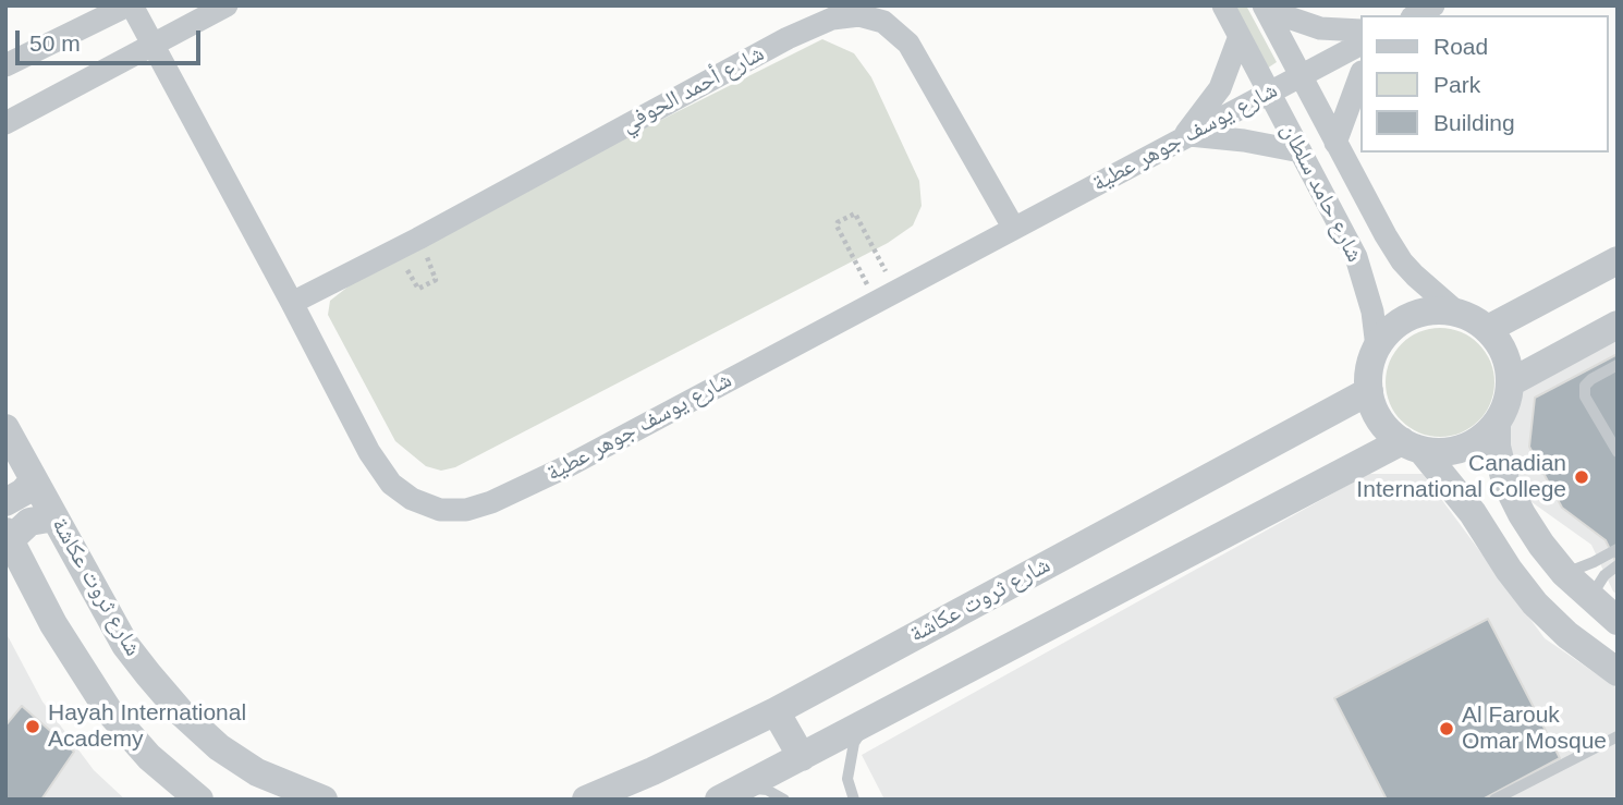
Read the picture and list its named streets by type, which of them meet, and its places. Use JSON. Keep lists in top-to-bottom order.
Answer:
{
  "streets": {
    "street": [
      "شارع أحمد الحوفي",
      "شارع يوسف جوهر عطية",
      "شارع حامد سلطان",
      "شارع ثروت عكاشة"
    ]
  },
  "crossings": [
    ["شارع أحمد الحوفي", "شارع يوسف جوهر عطية"],
    ["شارع يوسف جوهر عطية", "شارع حامد سلطان"],
    ["شارع حامد سلطان", "شارع ثروت عكاشة"]
  ],
  "places": ["Canadian International College", "Hayah International Academy", "Al Farouk Omar Mosque"],
  "legend": ["Road", "Park", "Building"],
  "scale_bar": "50 m"
}
